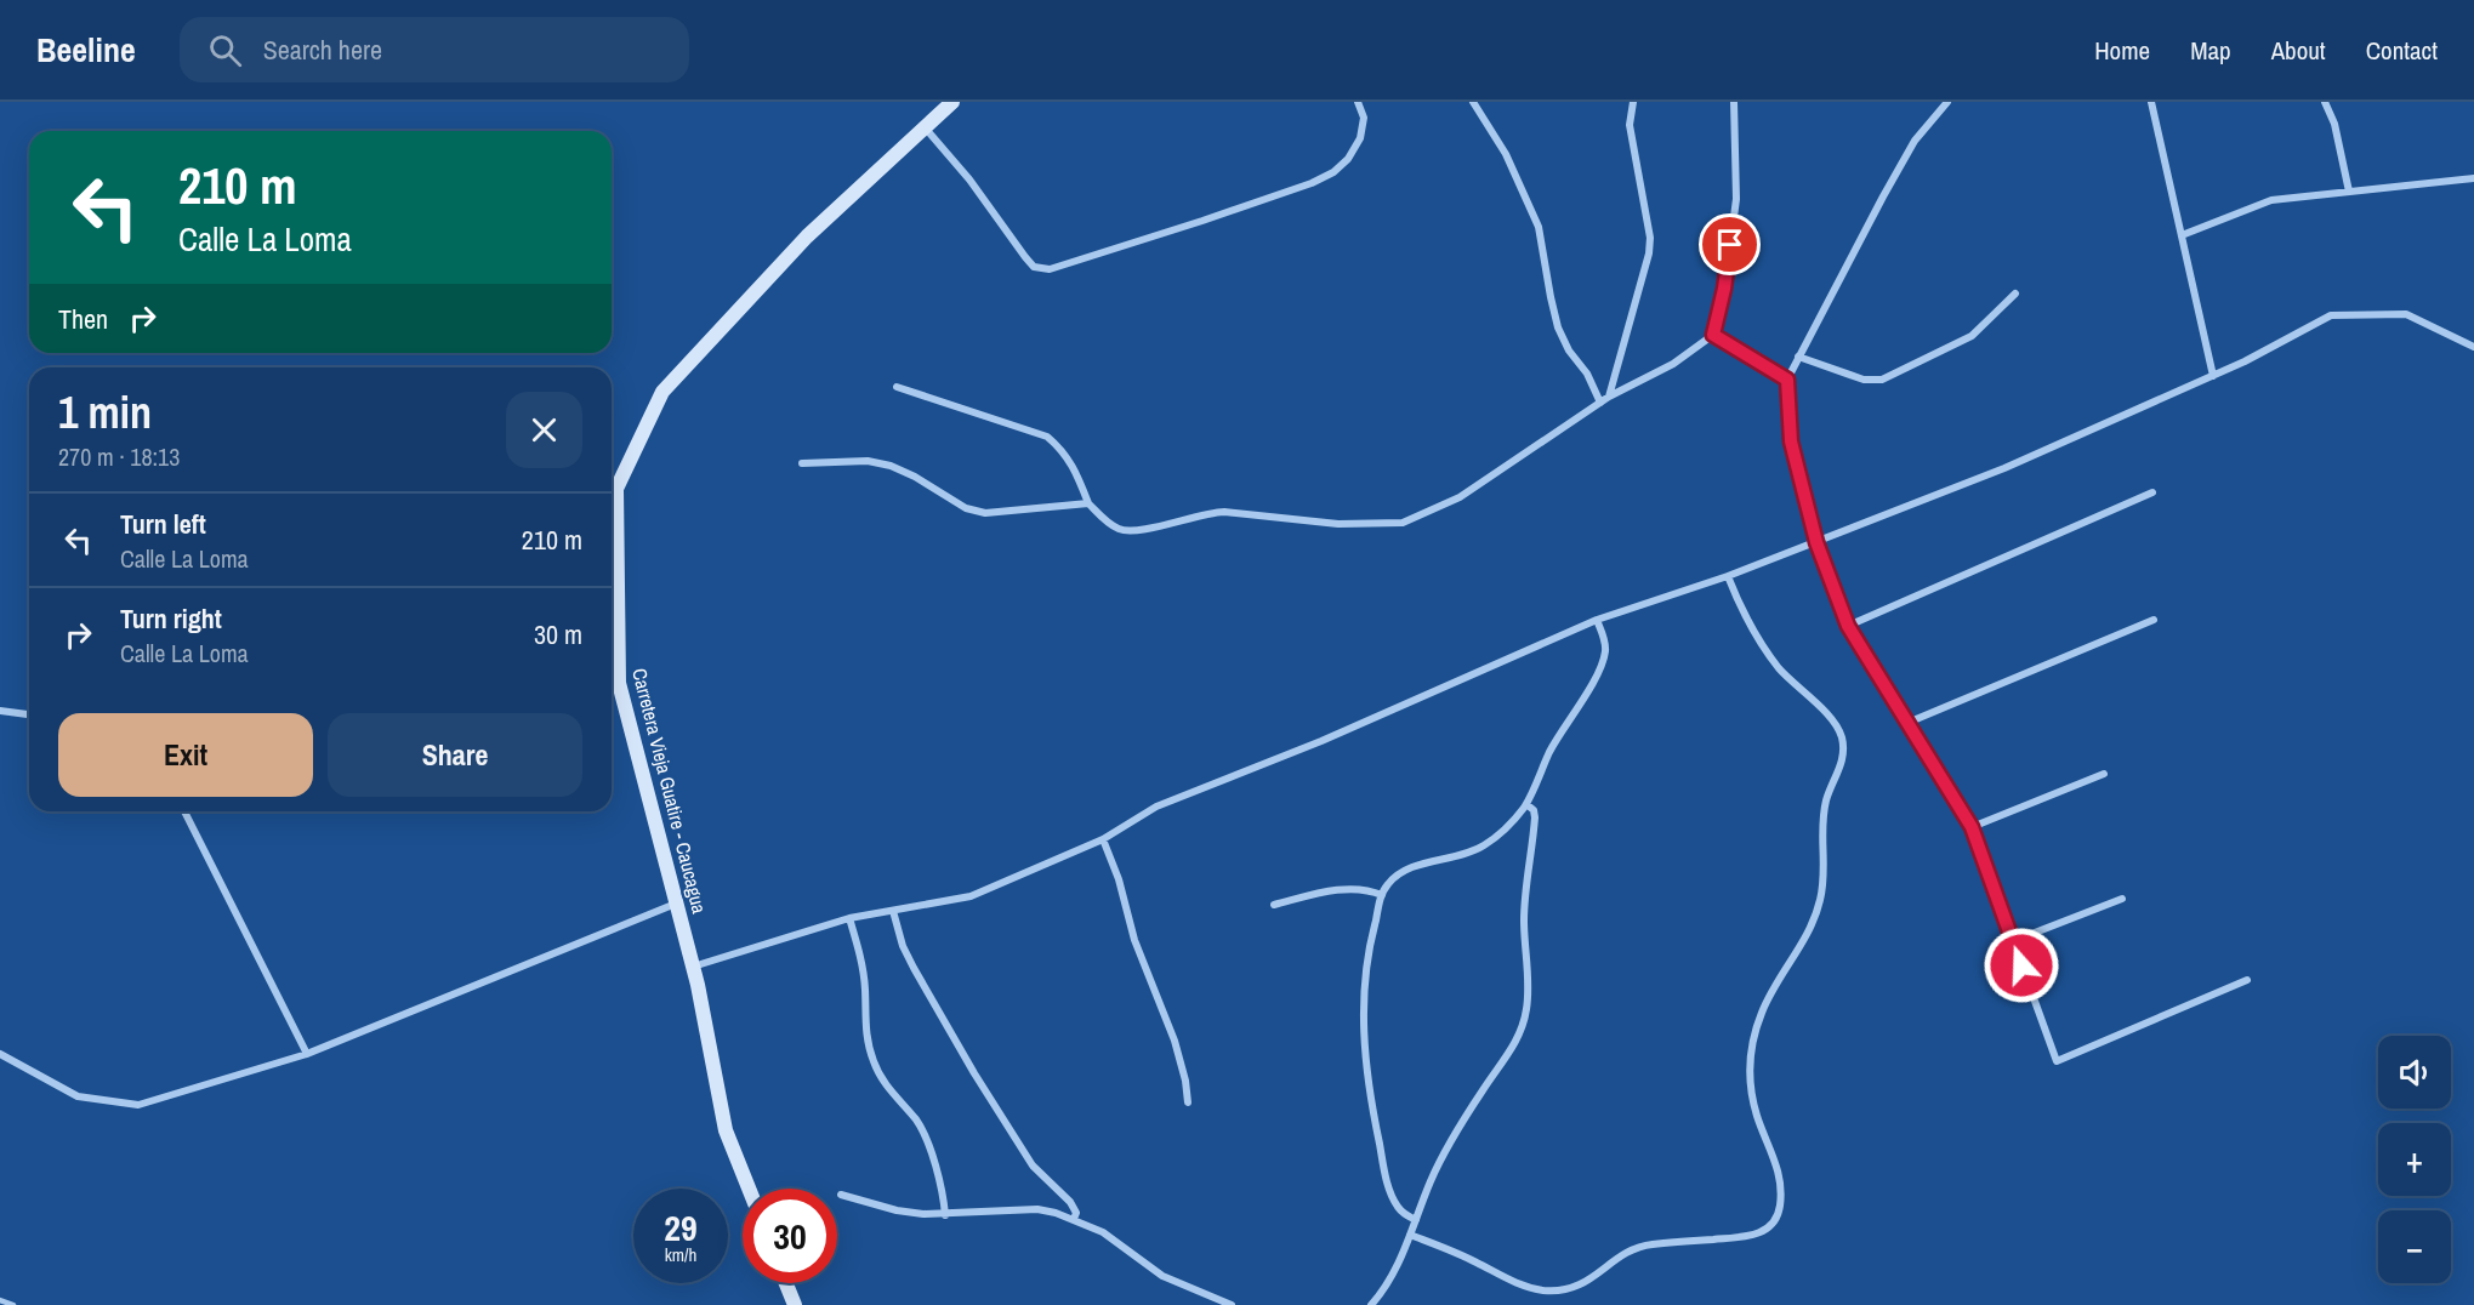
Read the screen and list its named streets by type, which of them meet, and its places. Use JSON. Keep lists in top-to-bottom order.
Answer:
{
  "streets": {
    "main road": ["Carretera Vieja Guatire - Caucagua"]
  },
  "page": {
    "header": "Beeline",
    "search": "Search here",
    "nav": [
      "Home",
      "Map",
      "About",
      "Contact"
    ],
    "turn": ["210 m", "Calle La Loma"],
    "then": "Then",
    "heading": ["1 min", "270 m · 18:13"],
    "list": [
      {
        "name": "Turn left",
        "note": "Calle La Loma",
        "value": "210 m"
      },
      {
        "name": "Turn right",
        "note": "Calle La Loma",
        "value": "30 m"
      }
    ],
    "buttons": ["Exit", "Share"],
    "map_buttons": ["+", "−"],
    "speed": "29 km/h",
    "limit": "30"
  }
}
